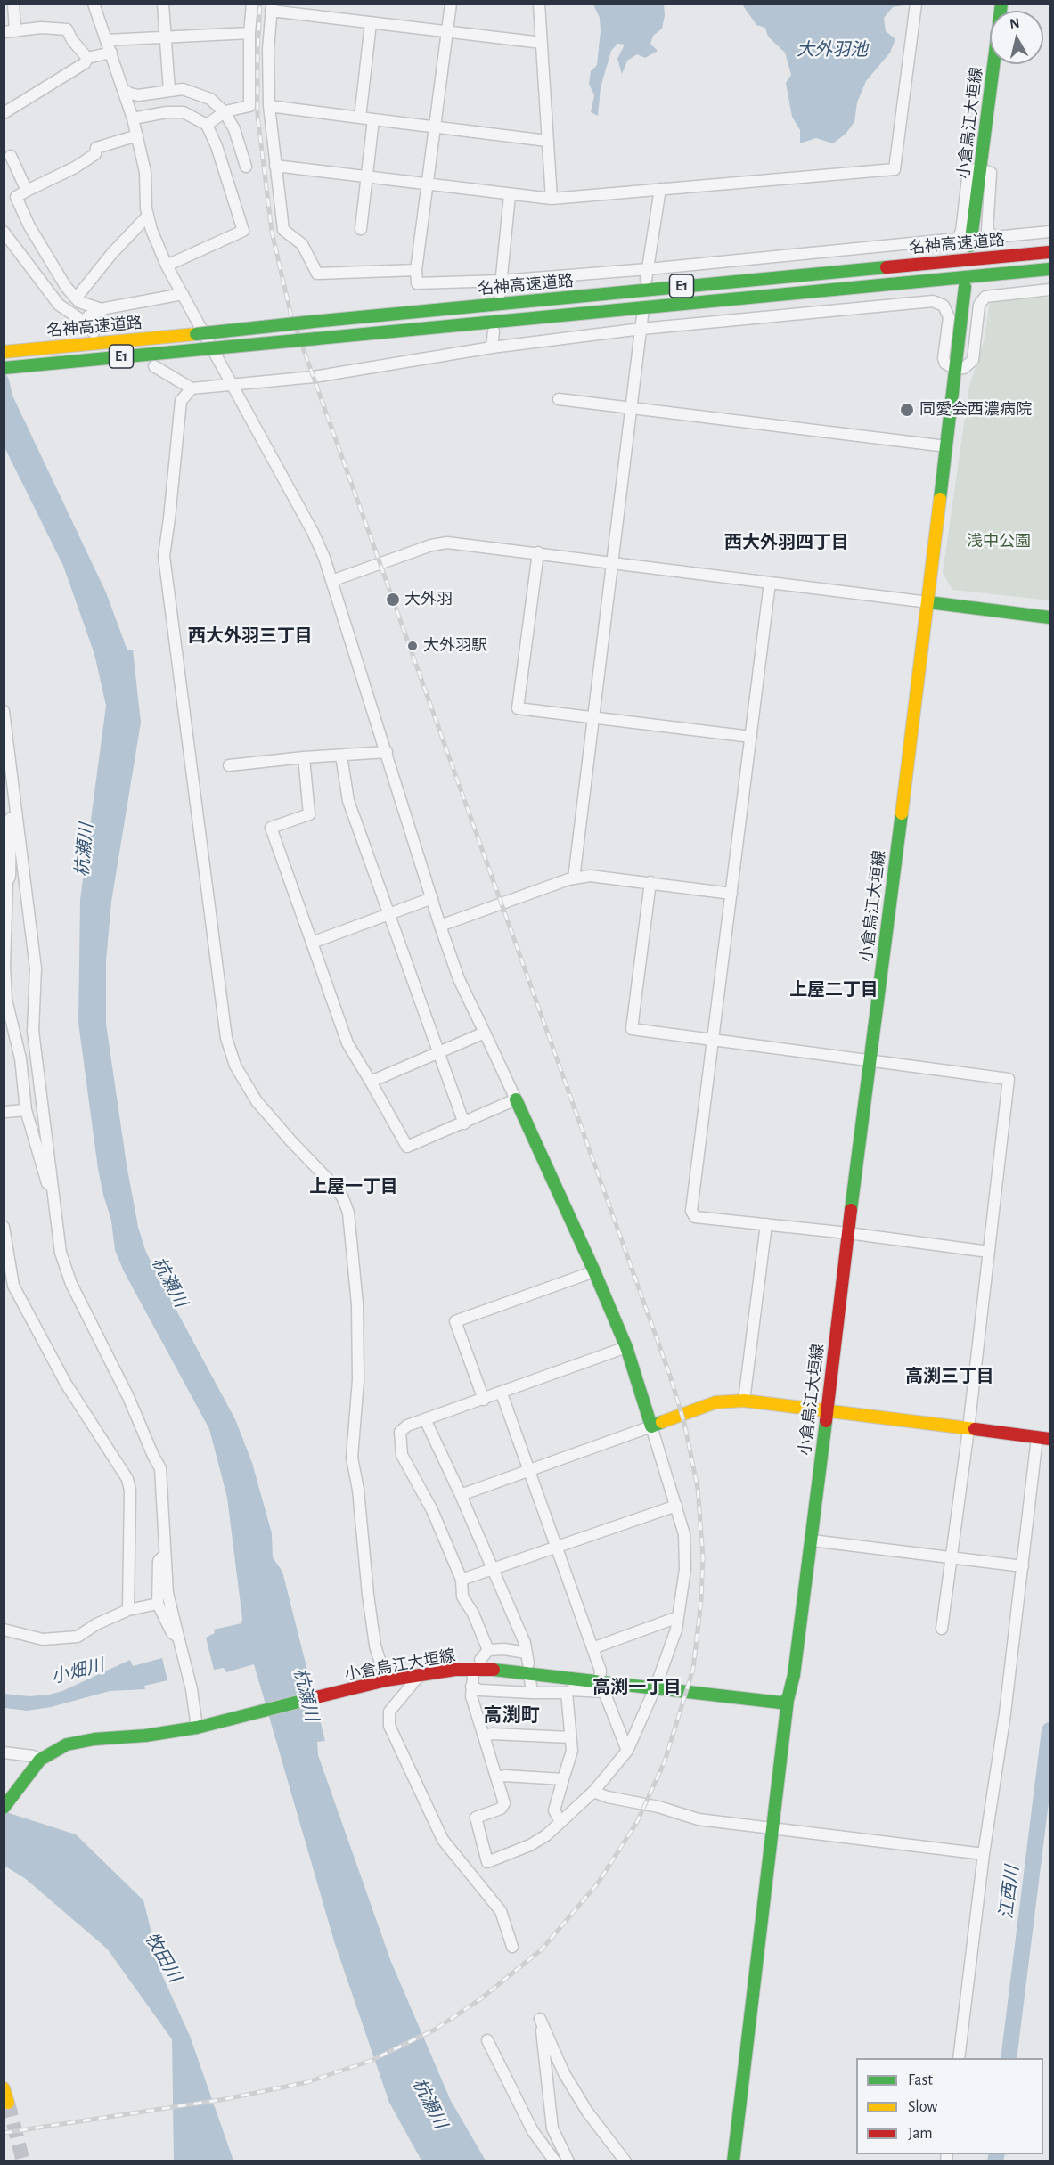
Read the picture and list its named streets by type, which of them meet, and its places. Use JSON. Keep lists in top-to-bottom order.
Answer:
{
  "streets": {
    "main road": ["小倉烏江大垣線", "名神高速道路", "E1"]
  },
  "districts": [
    "西大外羽四丁目",
    "西大外羽三丁目",
    "上屋二丁目",
    "上屋一丁目",
    "高渕三丁目",
    "高渕一丁目",
    "高渕町"
  ],
  "water": [
    "大外羽池",
    "杭瀬川",
    "小畑川",
    "江西川",
    "牧田川"
  ],
  "parks": ["浅中公園"],
  "places": ["同愛会西濃病院", "大外羽", "大外羽駅"],
  "legend": ["Fast", "Slow", "Jam"],
  "north": "top"
}
